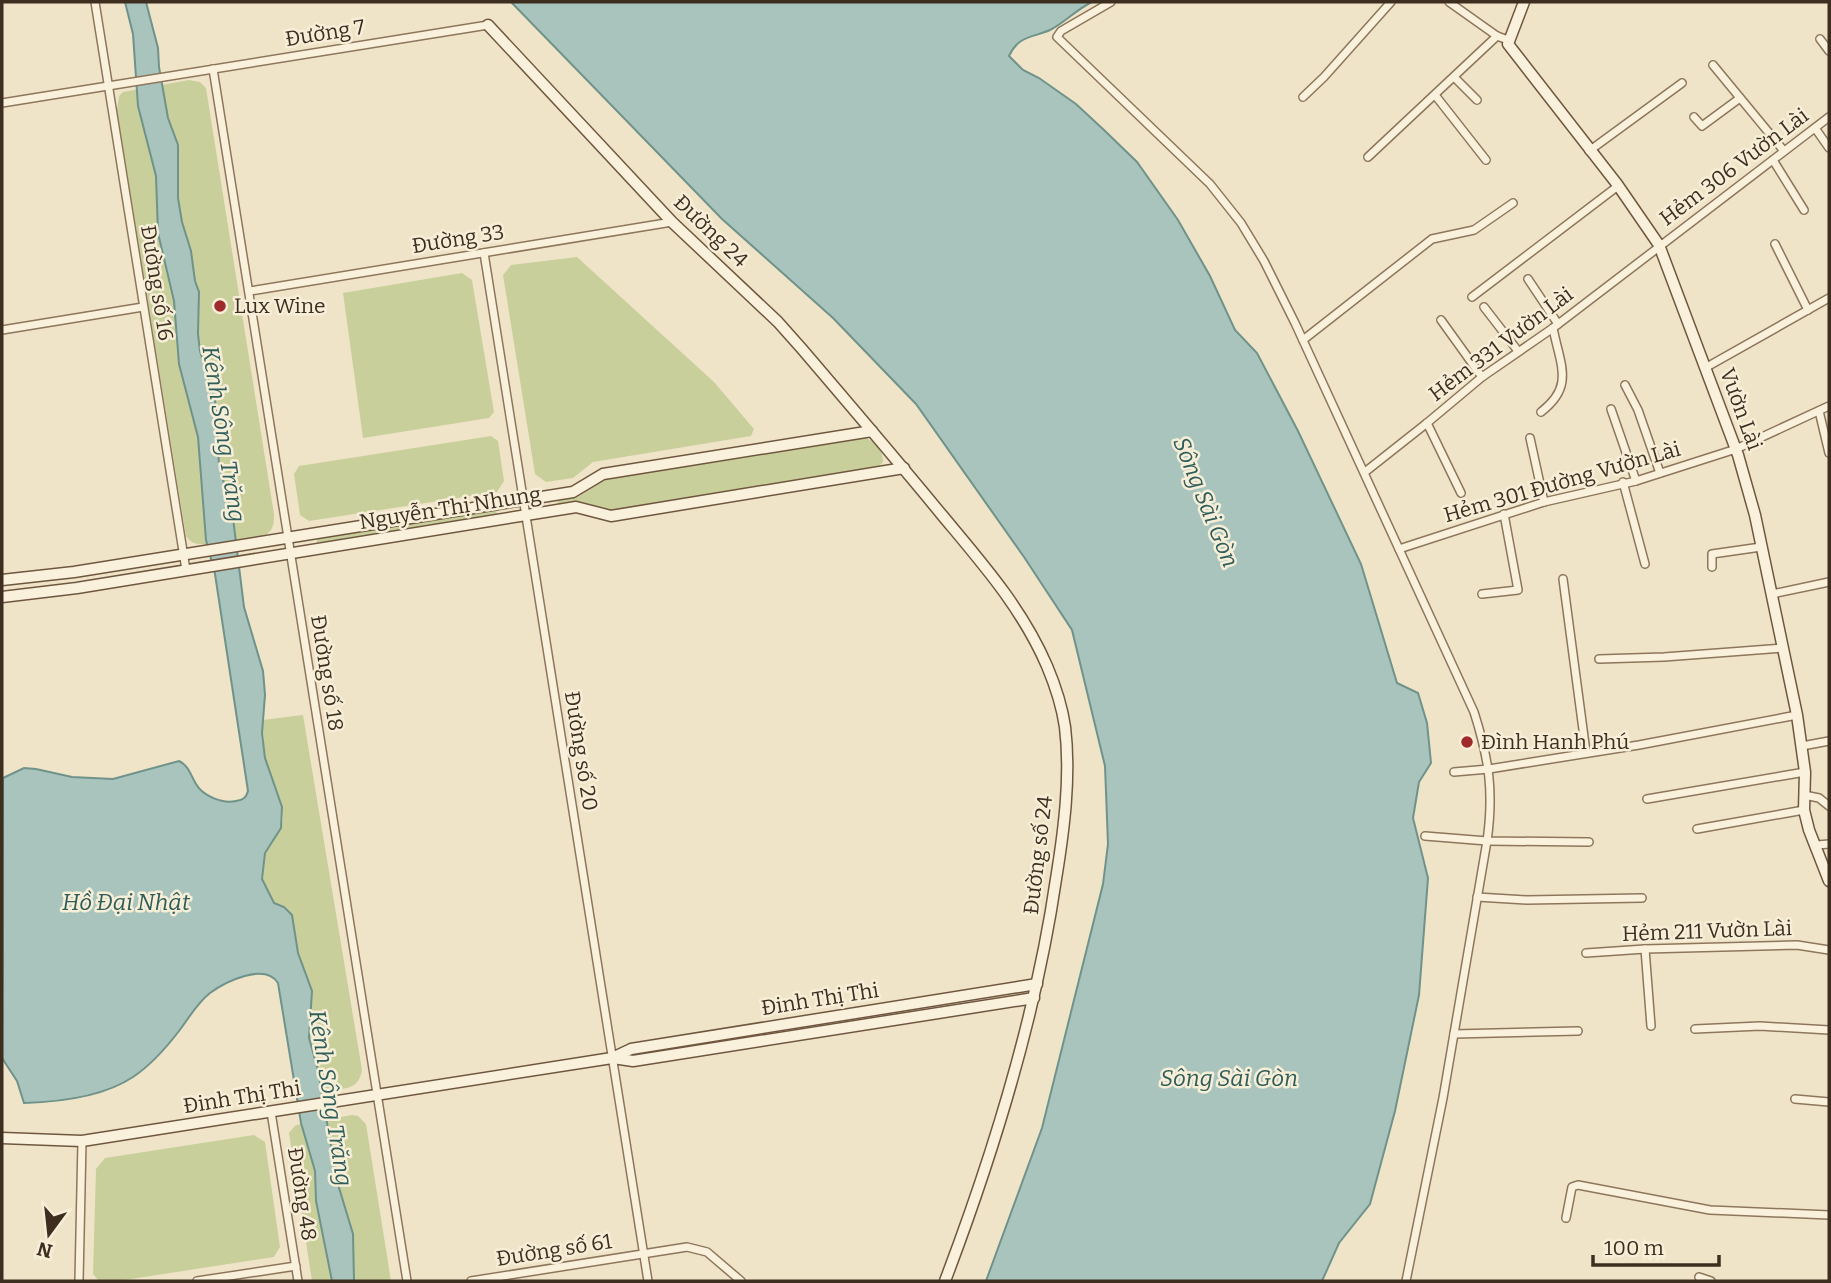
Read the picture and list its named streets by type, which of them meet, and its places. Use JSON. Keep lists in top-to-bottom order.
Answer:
{
  "streets": {
    "street": [
      "Đường 7",
      "Hẻm 306 Vườn Lài",
      "Đường 24",
      "Đường 33",
      "Đường số 16",
      "Hẻm 331 Vườn Lài",
      "Vườn Lài",
      "Hẻm 301 Đường Vườn Lài",
      "Nguyễn Thị Nhung",
      "Đường số 18",
      "Đường số 20",
      "Đường số 24",
      "Hẻm 211 Vườn Lài",
      "Đinh Thị Thi",
      "Đường 48",
      "Đường số 61"
    ]
  },
  "crossings": [
    ["Đường 7", "Đường 24"],
    ["Đường 7", "Đường số 16"],
    ["Đường 7", "Đường số 18"],
    ["Hẻm 306 Vườn Lài", "Hẻm 331 Vườn Lài"],
    ["Hẻm 306 Vườn Lài", "Vườn Lài"],
    ["Đường 24", "Đường 33"],
    ["Đường 24", "Nguyễn Thị Nhung"],
    ["Đường 24", "Đường số 24"],
    ["Đường 33", "Đường số 18"],
    ["Đường 33", "Đường số 20"],
    ["Đường số 16", "Nguyễn Thị Nhung"],
    ["Hẻm 331 Vườn Lài", "Vườn Lài"],
    ["Vườn Lài", "Hẻm 301 Đường Vườn Lài"],
    ["Nguyễn Thị Nhung", "Đường số 18"],
    ["Nguyễn Thị Nhung", "Đường số 20"],
    ["Nguyễn Thị Nhung", "Đường số 24"],
    ["Đường số 18", "Đinh Thị Thi"],
    ["Đường số 20", "Đinh Thị Thi"],
    ["Đường số 20", "Đường số 61"],
    ["Đường số 24", "Đinh Thị Thi"],
    ["Đinh Thị Thi", "Đường 48"]
  ],
  "water": ["Kênh Sông Trăng", "Sông Sài Gòn", "Hồ Đại Nhật"],
  "places": ["Lux Wine", "Đình Hanh Phú"],
  "scale_bar": "100 m",
  "north": "bottom"
}
